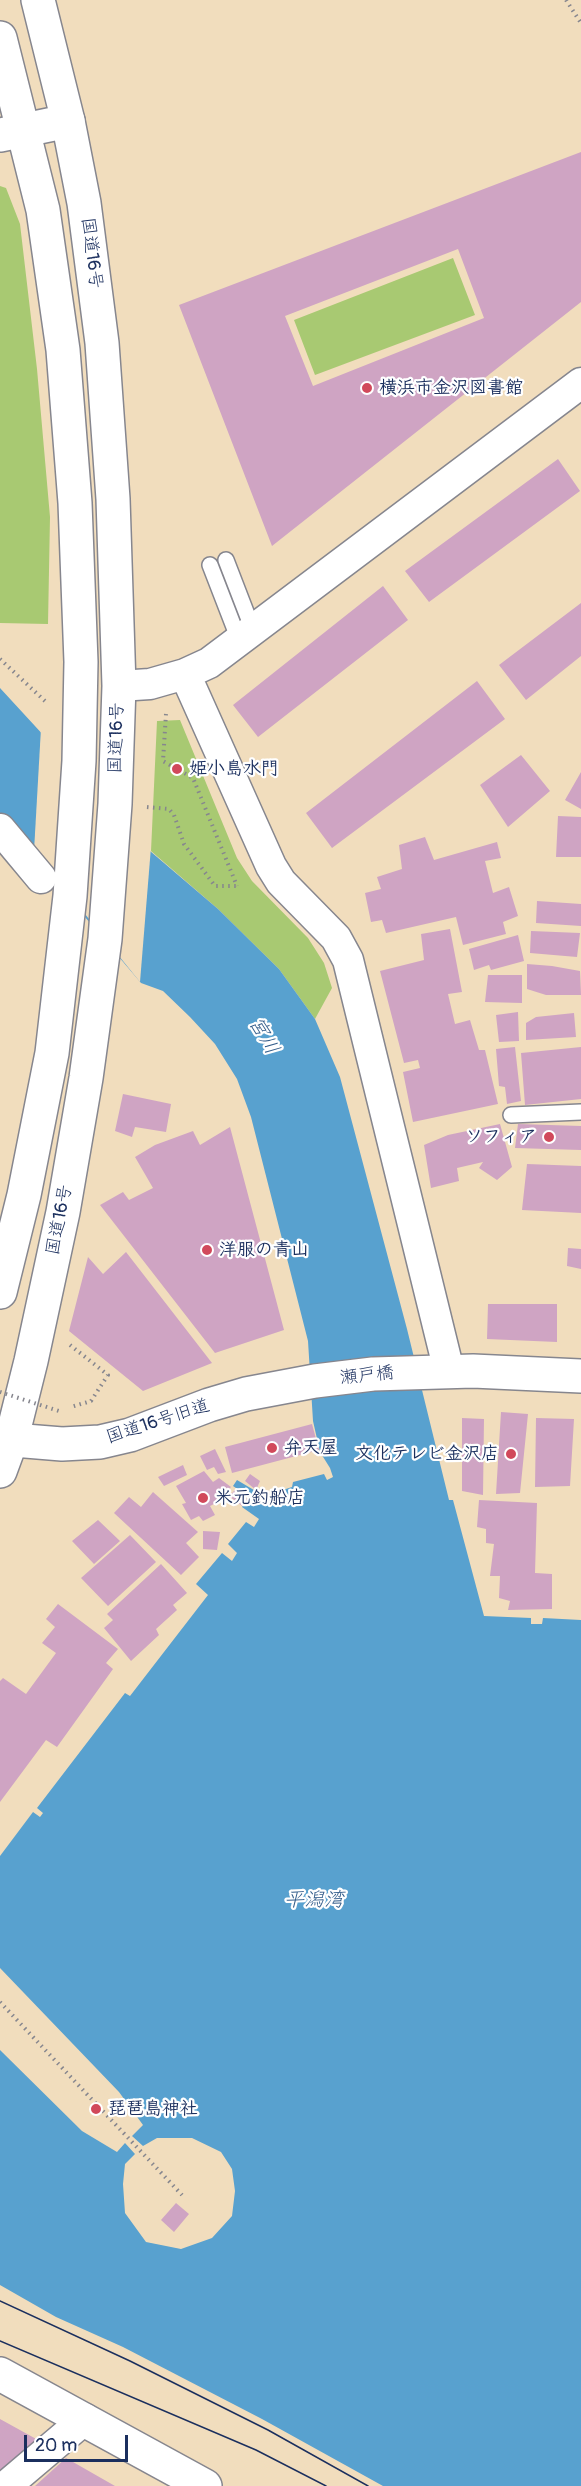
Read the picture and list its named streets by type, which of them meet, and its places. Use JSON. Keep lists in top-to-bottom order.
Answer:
{
  "streets": {
    "main road": ["国道16号", "瀬戸橋", "国道16号旧道"]
  },
  "crossings": [
    ["国道16号", "国道16号旧道"],
    ["瀬戸橋", "国道16号旧道"]
  ],
  "water": ["宮川", "平潟湾"],
  "places": [
    "横浜市金沢図書館",
    "姫小島水門",
    "ソフィア",
    "洋服の青山",
    "弁天屋",
    "文化テレビ金沢店",
    "米元釣船店",
    "琵琶島神社"
  ],
  "scale_bar": "20 m"
}
